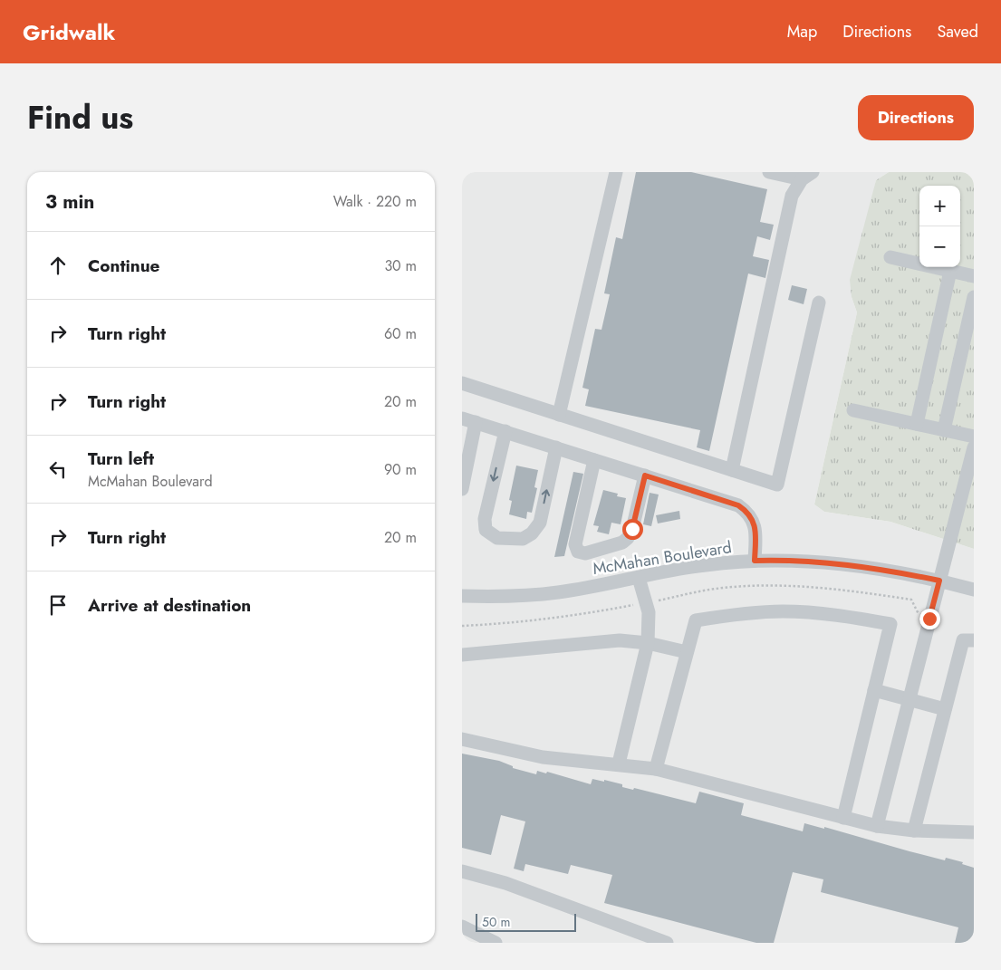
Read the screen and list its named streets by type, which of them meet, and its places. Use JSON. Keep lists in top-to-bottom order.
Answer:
{
  "streets": {
    "street": ["McMahan Boulevard"]
  },
  "scale_bar": "50 m",
  "page": {
    "header": "Gridwalk",
    "nav": ["Map", "Directions", "Saved"],
    "title": "Find us",
    "buttons": "Directions",
    "heading": ["3 min", "Walk · 220 m"],
    "map_buttons": ["+", "−"],
    "list": [
      ["Continue", "30 m"],
      ["Turn right", "60 m"],
      ["Turn right", "20 m"],
      ["Turn left", "McMahan Boulevard", "90 m"],
      ["Turn right", "20 m"],
      "Arrive at destination"
    ],
    "scale": "50 m"
  }
}
